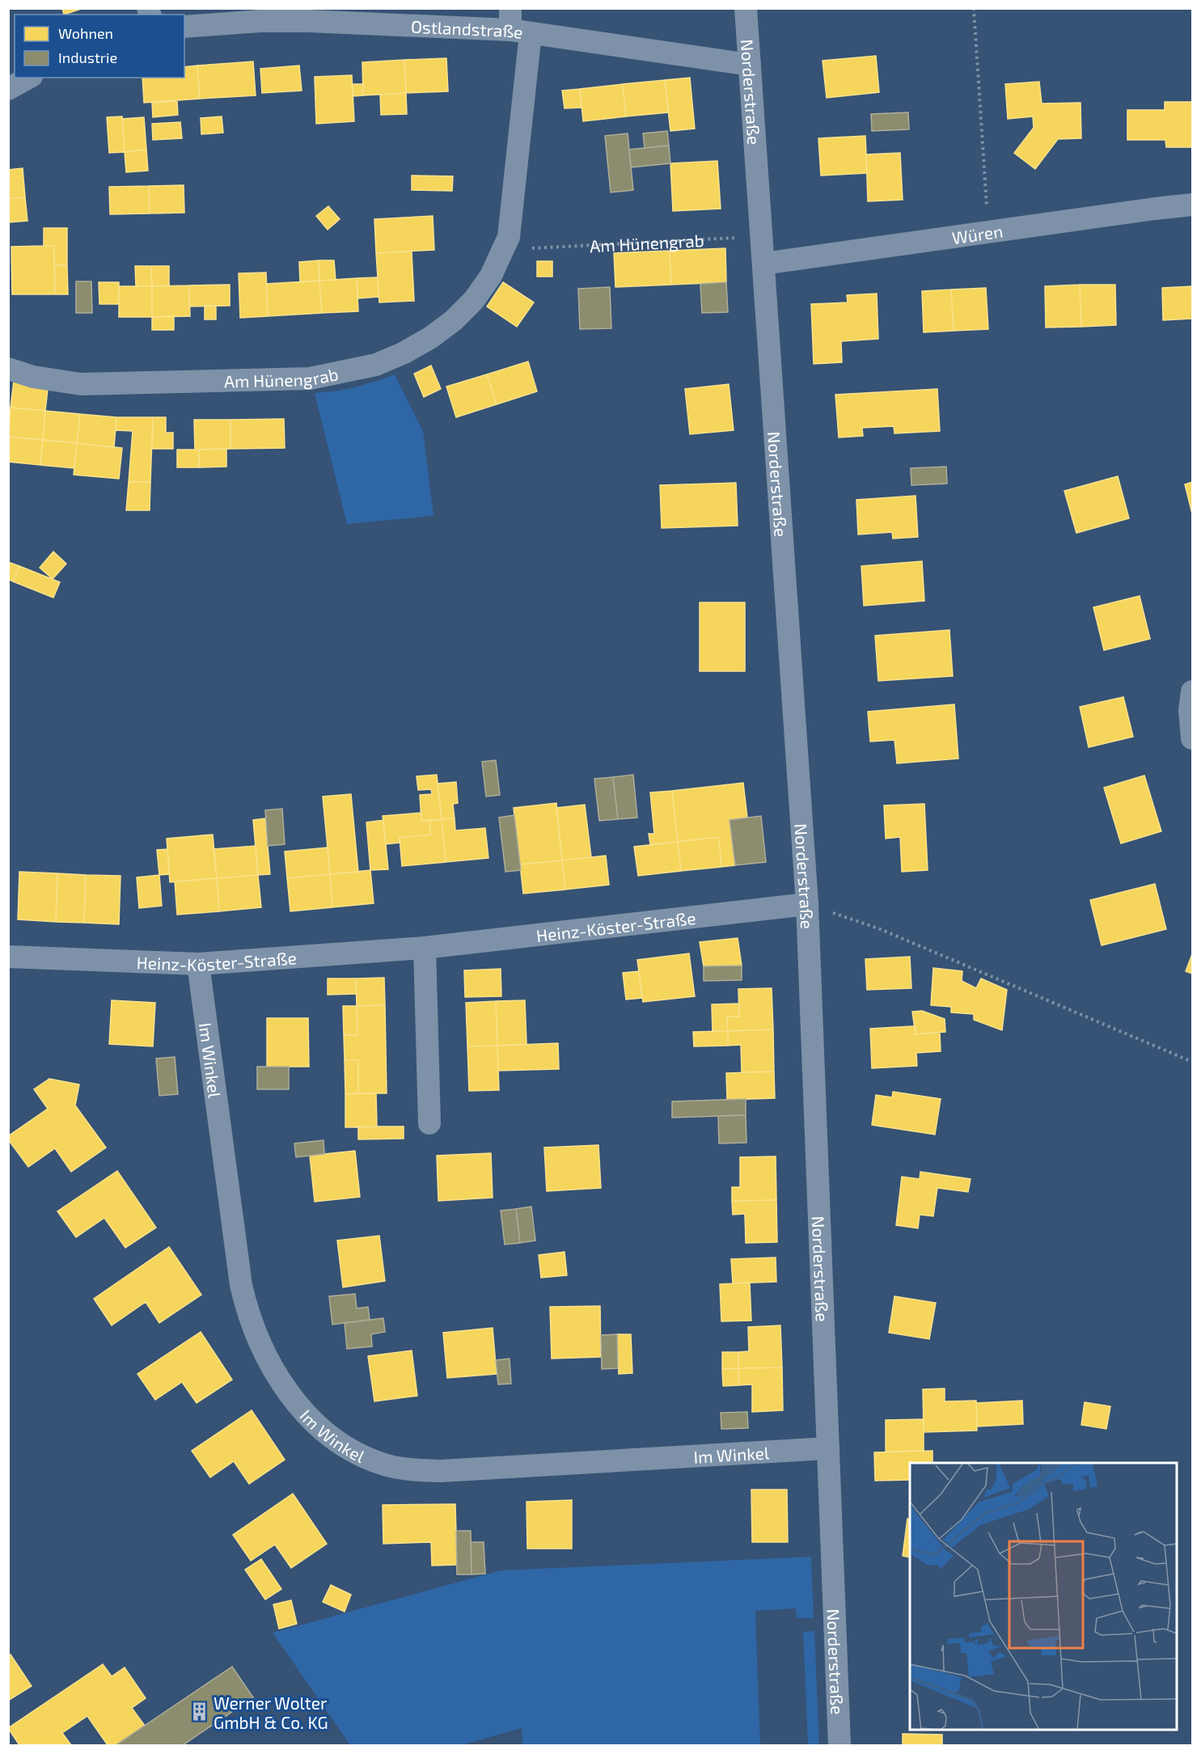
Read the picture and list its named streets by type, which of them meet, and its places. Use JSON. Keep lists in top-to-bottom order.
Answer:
{
  "streets": {
    "street": [
      "Ostlandstraße",
      "Norderstraße",
      "Würen",
      "Am Hünengrab",
      "Heinz-Köster-Straße",
      "Im Winkel"
    ]
  },
  "crossings": [
    ["Ostlandstraße", "Norderstraße"],
    ["Ostlandstraße", "Am Hünengrab"],
    ["Norderstraße", "Würen"],
    ["Norderstraße", "Am Hünengrab"],
    ["Norderstraße", "Heinz-Köster-Straße"],
    ["Norderstraße", "Im Winkel"],
    ["Heinz-Köster-Straße", "Im Winkel"]
  ],
  "places": {
    "building": ["Werner Wolter GmbH & Co. KG"]
  },
  "legend": ["Wohnen", "Industrie"]
}
